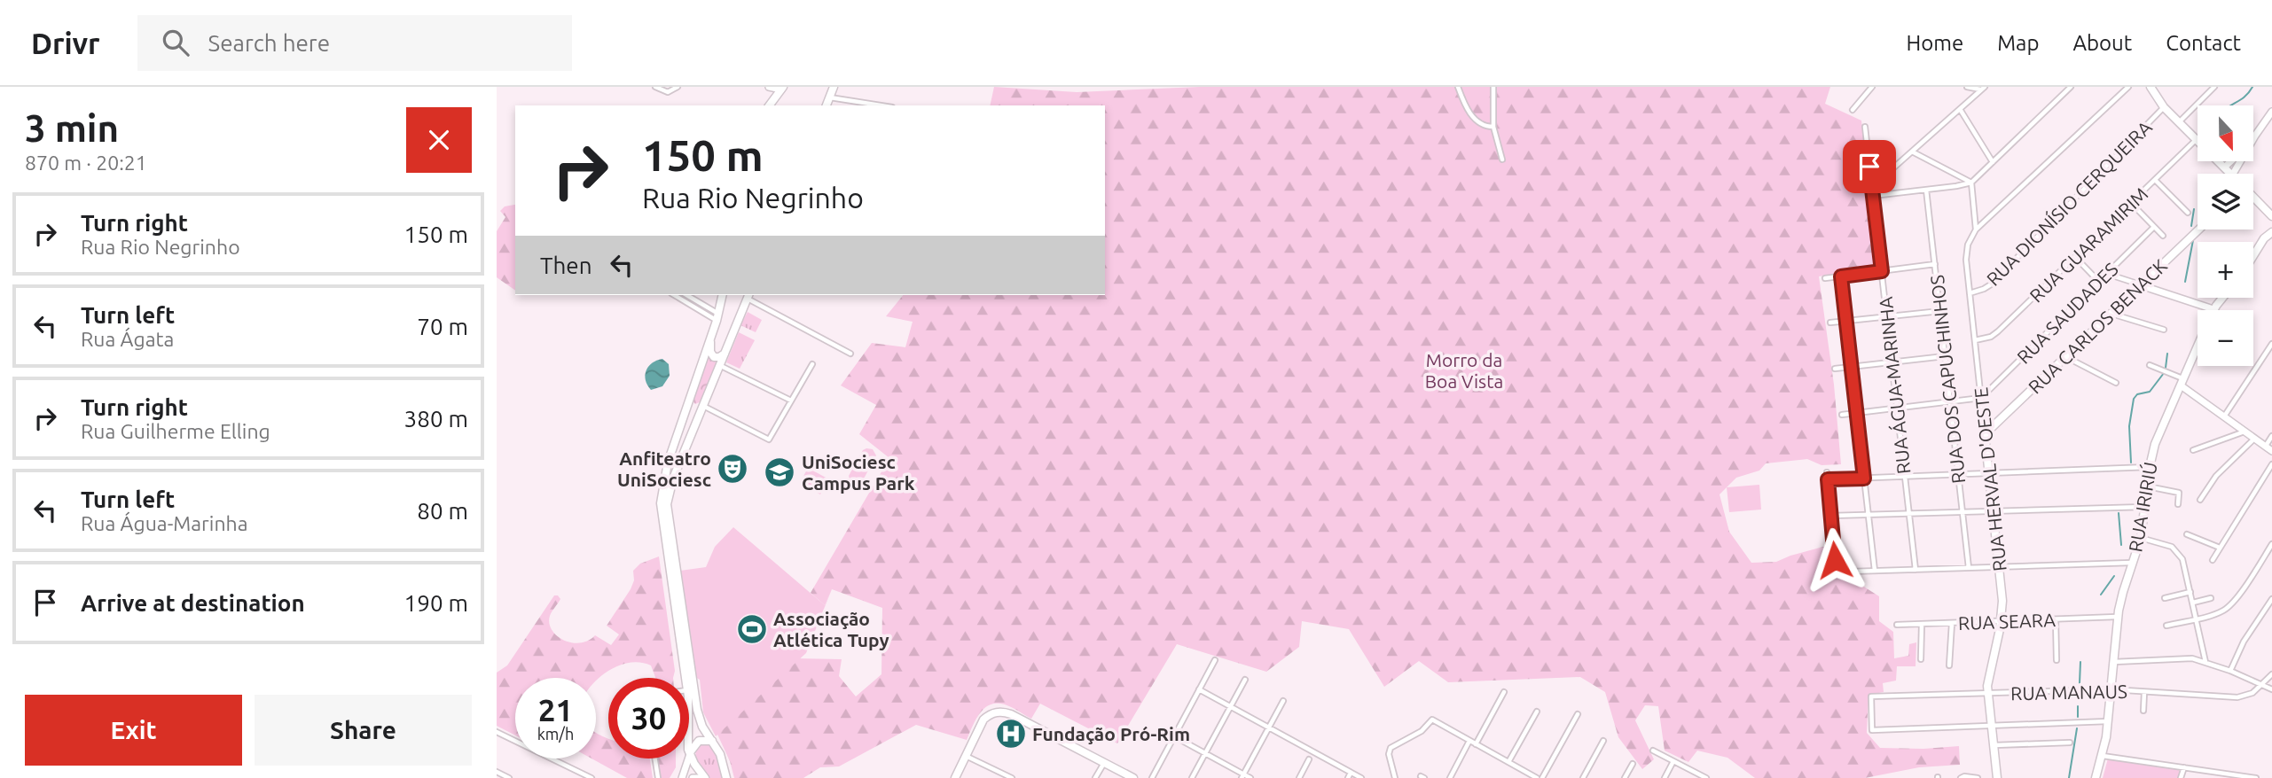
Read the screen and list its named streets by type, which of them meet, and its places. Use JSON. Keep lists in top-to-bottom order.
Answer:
{
  "streets": {
    "main road": ["RUA CARLOS BENACK", "RUA HERVAL D'OESTE", "RUA IRIRIÚ"],
    "street": [
      "RUA DIONÍSIO CERQUEIRA",
      "RUA GUARAMIRIM",
      "RUA SAUDADES",
      "RUA DOS CAPUCHINHOS",
      "RUA ÁGUA-MARINHA",
      "RUA SEARA",
      "RUA MANAUS"
    ]
  },
  "crossings": [
    ["RUA DIONÍSIO CERQUEIRA", "RUA HERVAL D'OESTE"],
    ["RUA GUARAMIRIM", "RUA HERVAL D'OESTE"],
    ["RUA SAUDADES", "RUA HERVAL D'OESTE"],
    ["RUA CARLOS BENACK", "RUA HERVAL D'OESTE"],
    ["RUA HERVAL D'OESTE", "RUA SEARA"],
    ["RUA HERVAL D'OESTE", "RUA MANAUS"],
    ["RUA IRIRIÚ", "RUA SEARA"],
    ["RUA IRIRIÚ", "RUA MANAUS"]
  ],
  "parks": ["Morro da Boa Vista"],
  "places": {
    "theatre": ["Anfiteatro UniSociesc"],
    "school or university": ["UniSociesc Campus Park"],
    "sports": ["Associação Atlética Tupy"],
    "hospital": ["Fundação Pró-Rim"]
  },
  "north": "bottom",
  "page": {
    "header": "Drivr",
    "search": "Search here",
    "nav": [
      "Home",
      "Map",
      "About",
      "Contact"
    ],
    "heading": ["3 min", "870 m · 20:21"],
    "map_buttons": ["+", "−"],
    "turn": ["150 m", "Rua Rio Negrinho"],
    "list": [
      {
        "name": "Turn right",
        "note": "Rua Rio Negrinho",
        "value": "150 m"
      },
      {
        "name": "Turn left",
        "note": "Rua Ágata",
        "value": "70 m"
      },
      {
        "name": "Turn right",
        "note": "Rua Guilherme Elling",
        "value": "380 m"
      },
      {
        "name": "Turn left",
        "note": "Rua Água-Marinha",
        "value": "80 m"
      },
      {
        "name": "Arrive at destination",
        "value": "190 m"
      }
    ],
    "then": "Then",
    "speed": "21 km/h",
    "limit": "30",
    "buttons": ["Exit", "Share"]
  }
}
